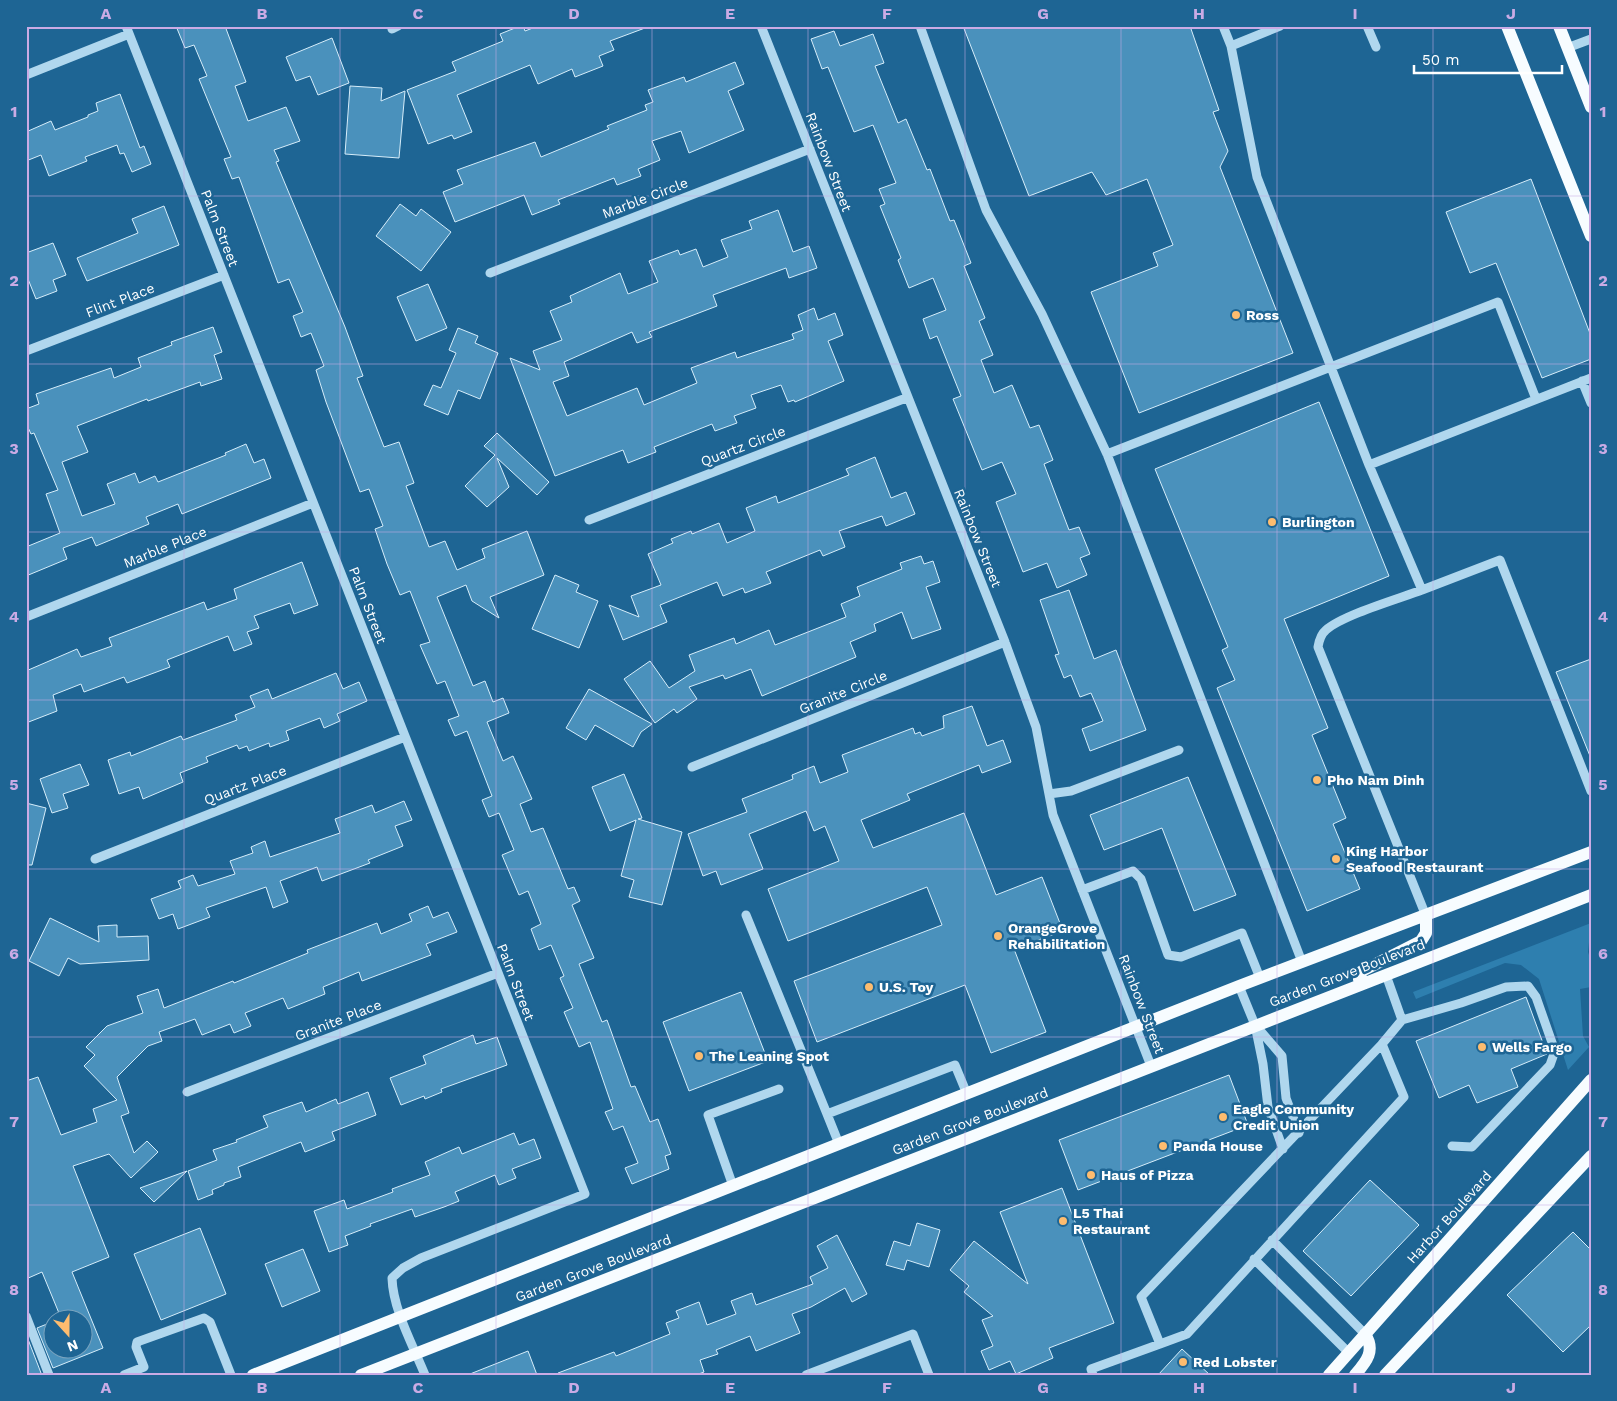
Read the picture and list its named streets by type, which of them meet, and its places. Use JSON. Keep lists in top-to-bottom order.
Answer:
{
  "streets": {
    "main road": ["Garden Grove Boulevard", "Harbor Boulevard"],
    "street": [
      "Rainbow Street",
      "Marble Circle",
      "Palm Street",
      "Flint Place",
      "Quartz Circle",
      "Marble Place",
      "Granite Circle",
      "Quartz Place",
      "Granite Place"
    ]
  },
  "crossings": [
    ["Rainbow Street", "Marble Circle"],
    ["Rainbow Street", "Quartz Circle"],
    ["Rainbow Street", "Granite Circle"],
    ["Rainbow Street", "Garden Grove Boulevard"],
    ["Palm Street", "Flint Place"],
    ["Palm Street", "Marble Place"],
    ["Palm Street", "Quartz Place"],
    ["Palm Street", "Garden Grove Boulevard"],
    ["Palm Street", "Granite Place"]
  ],
  "places": [
    "Ross",
    "Burlington",
    "Pho Nam Dinh",
    "King Harbor Seafood Restaurant",
    "OrangeGrove Rehabilitation",
    "U.S. Toy",
    "Wells Fargo",
    "The Leaning Spot",
    "Eagle Community Credit Union",
    "Panda House",
    "Haus of Pizza",
    "L5 Thai Restaurant",
    "Red Lobster"
  ],
  "scale_bar": "50 m",
  "north": "bottom",
  "grid": {
    "columns": [
      "A",
      "B",
      "C",
      "D",
      "E",
      "F",
      "G",
      "H",
      "I",
      "J"
    ],
    "rows": [
      "1",
      "2",
      "3",
      "4",
      "5",
      "6",
      "7",
      "8"
    ]
  }
}
